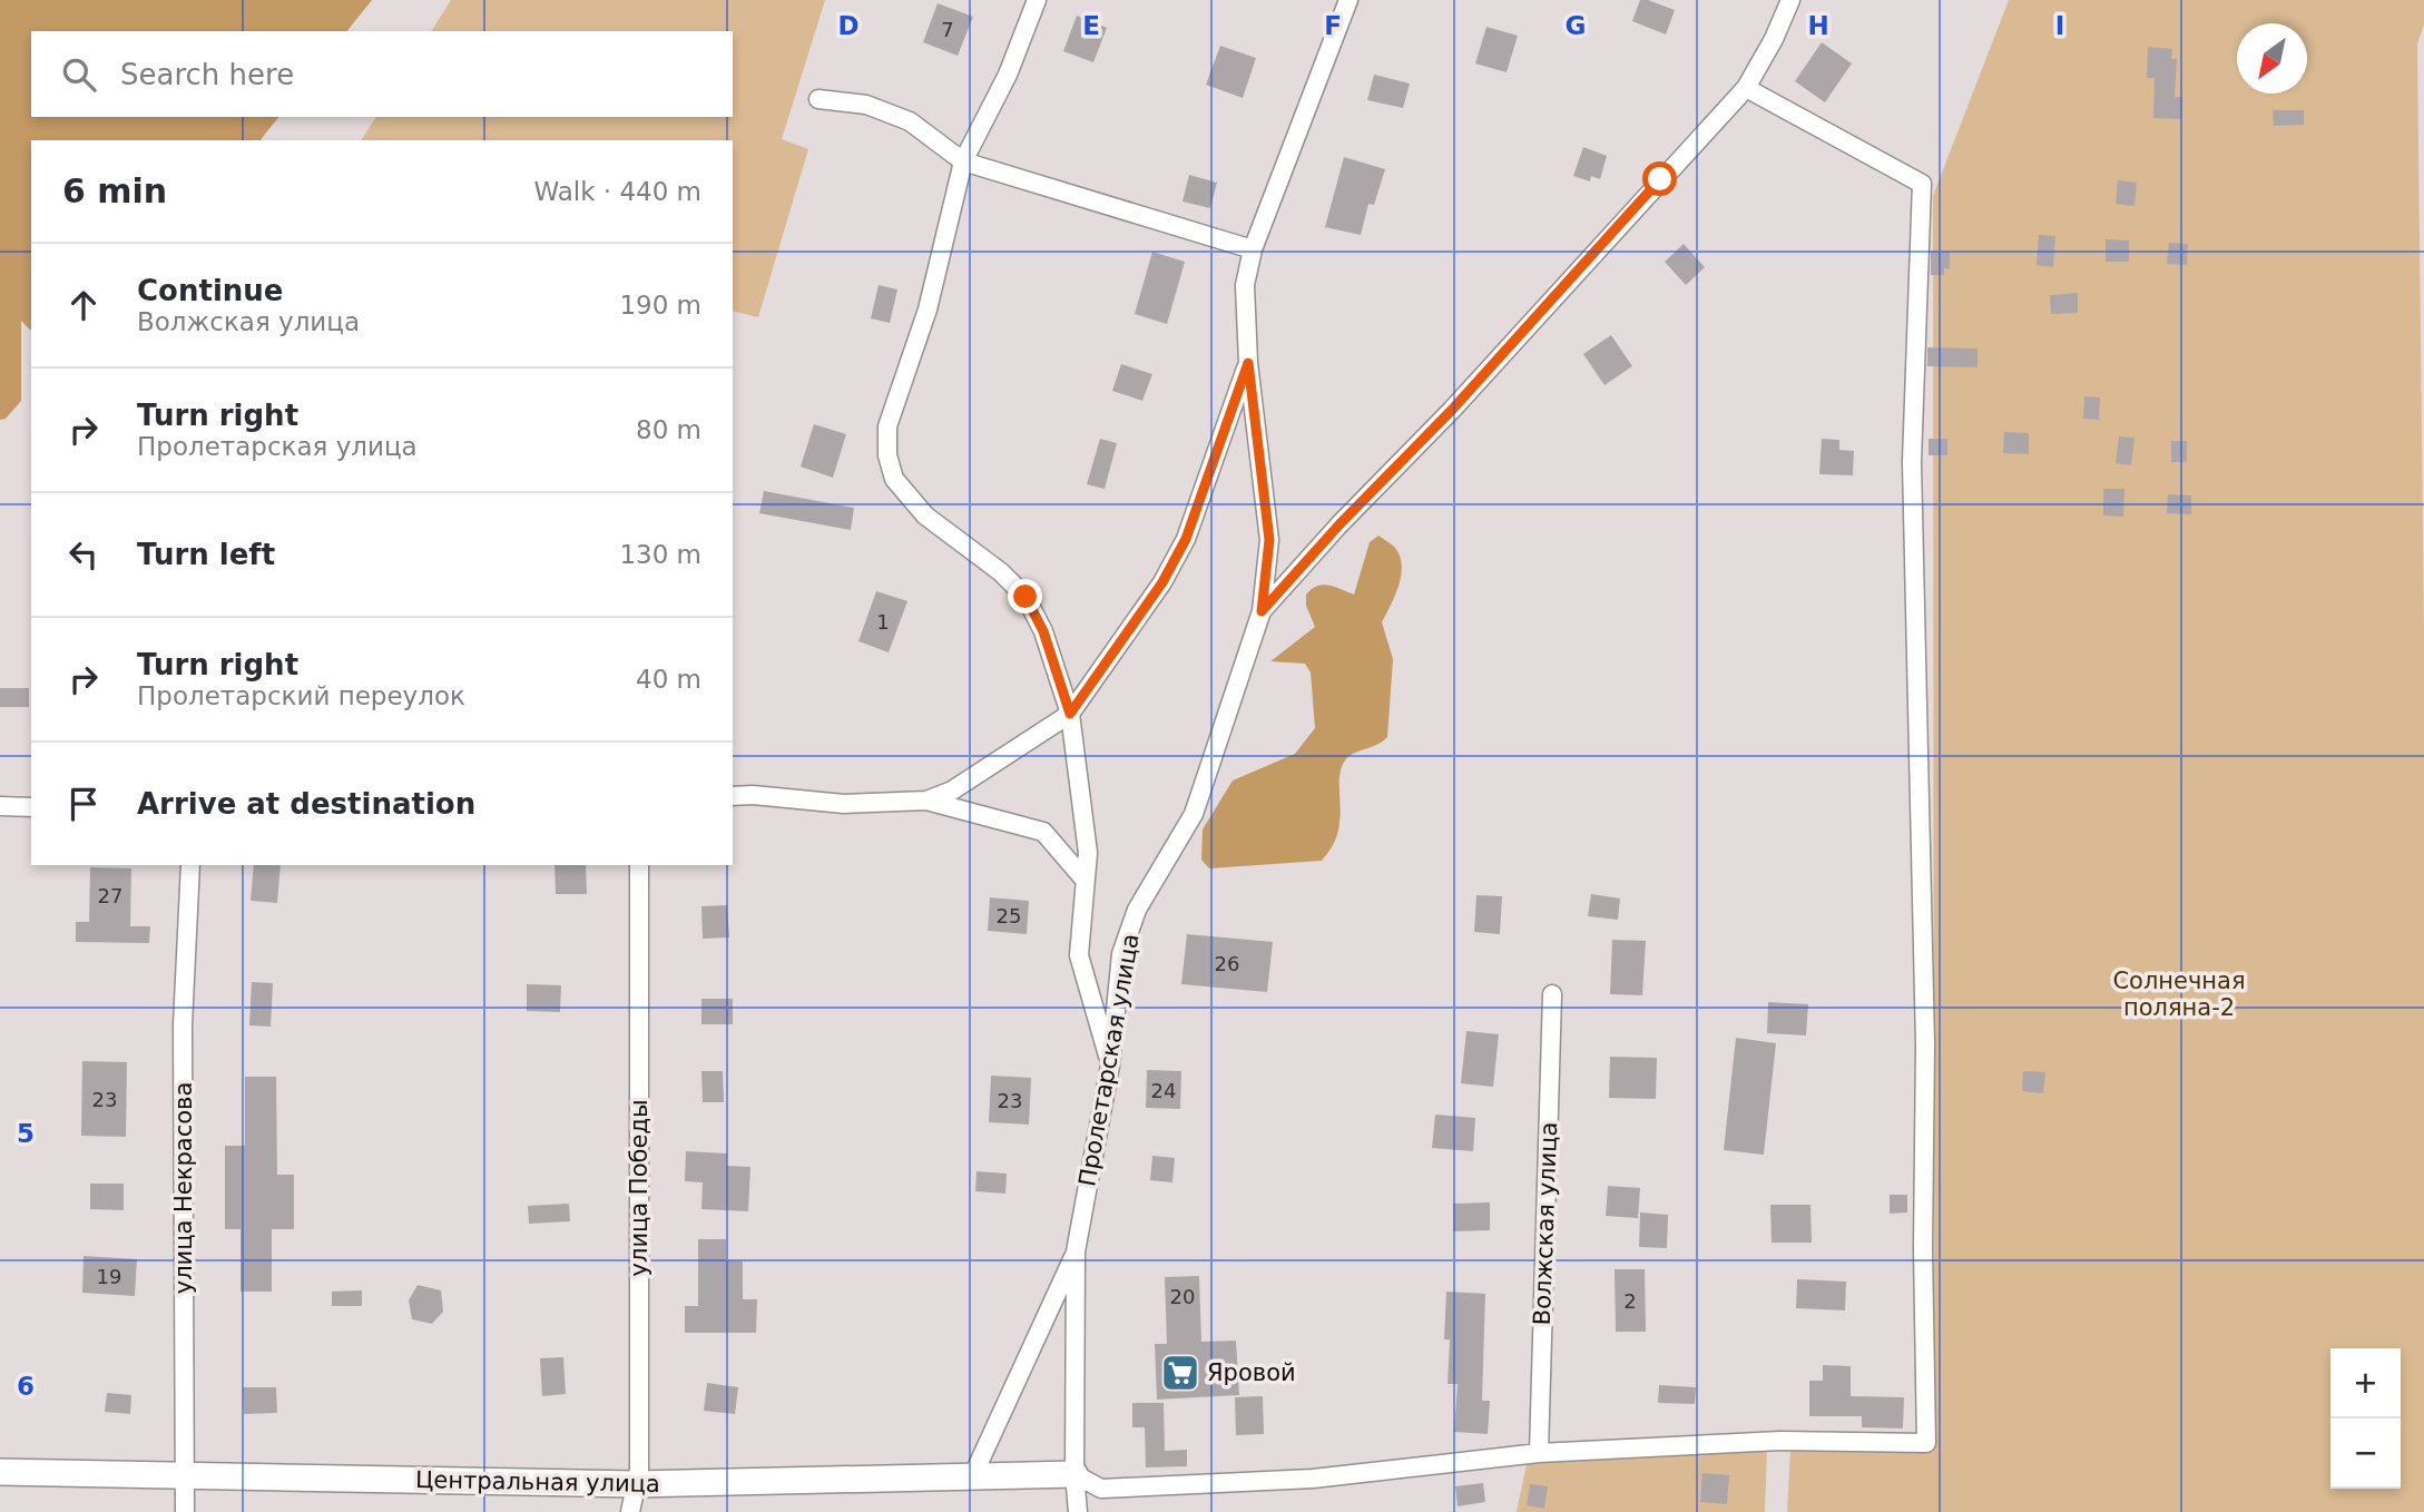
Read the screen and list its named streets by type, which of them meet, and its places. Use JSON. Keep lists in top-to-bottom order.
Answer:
{
  "streets": {
    "street": [
      "Пролетарская улица",
      "улица Некрасова",
      "улица Победы",
      "Волжская улица",
      "Центральная улица"
    ]
  },
  "crossings": [
    ["Пролетарская улица", "Центральная улица"],
    ["улица Некрасова", "Центральная улица"],
    ["улица Победы", "Центральная улица"]
  ],
  "parks": ["Солнечная поляна-2"],
  "places": {
    "supermarket": ["Яровой"]
  },
  "house_numbers": [
    "7",
    "1",
    "27",
    "25",
    "26",
    "24",
    "23",
    "23",
    "19",
    "20",
    "2"
  ],
  "north": "bottom left",
  "page": {
    "search": "Search here",
    "heading": ["6 min", "Walk · 440 m"],
    "list": [
      ["Continue", "Волжская улица", "190 m"],
      ["Turn right", "Пролетарская улица", "80 m"],
      ["Turn left", "130 m"],
      ["Turn right", "Пролетарский переулок", "40 m"],
      "Arrive at destination"
    ],
    "map_buttons": ["+", "−"]
  },
  "grid": {
    "columns": [
      "D",
      "E",
      "F",
      "G",
      "H",
      "I"
    ],
    "rows": ["5", "6"]
  }
}
